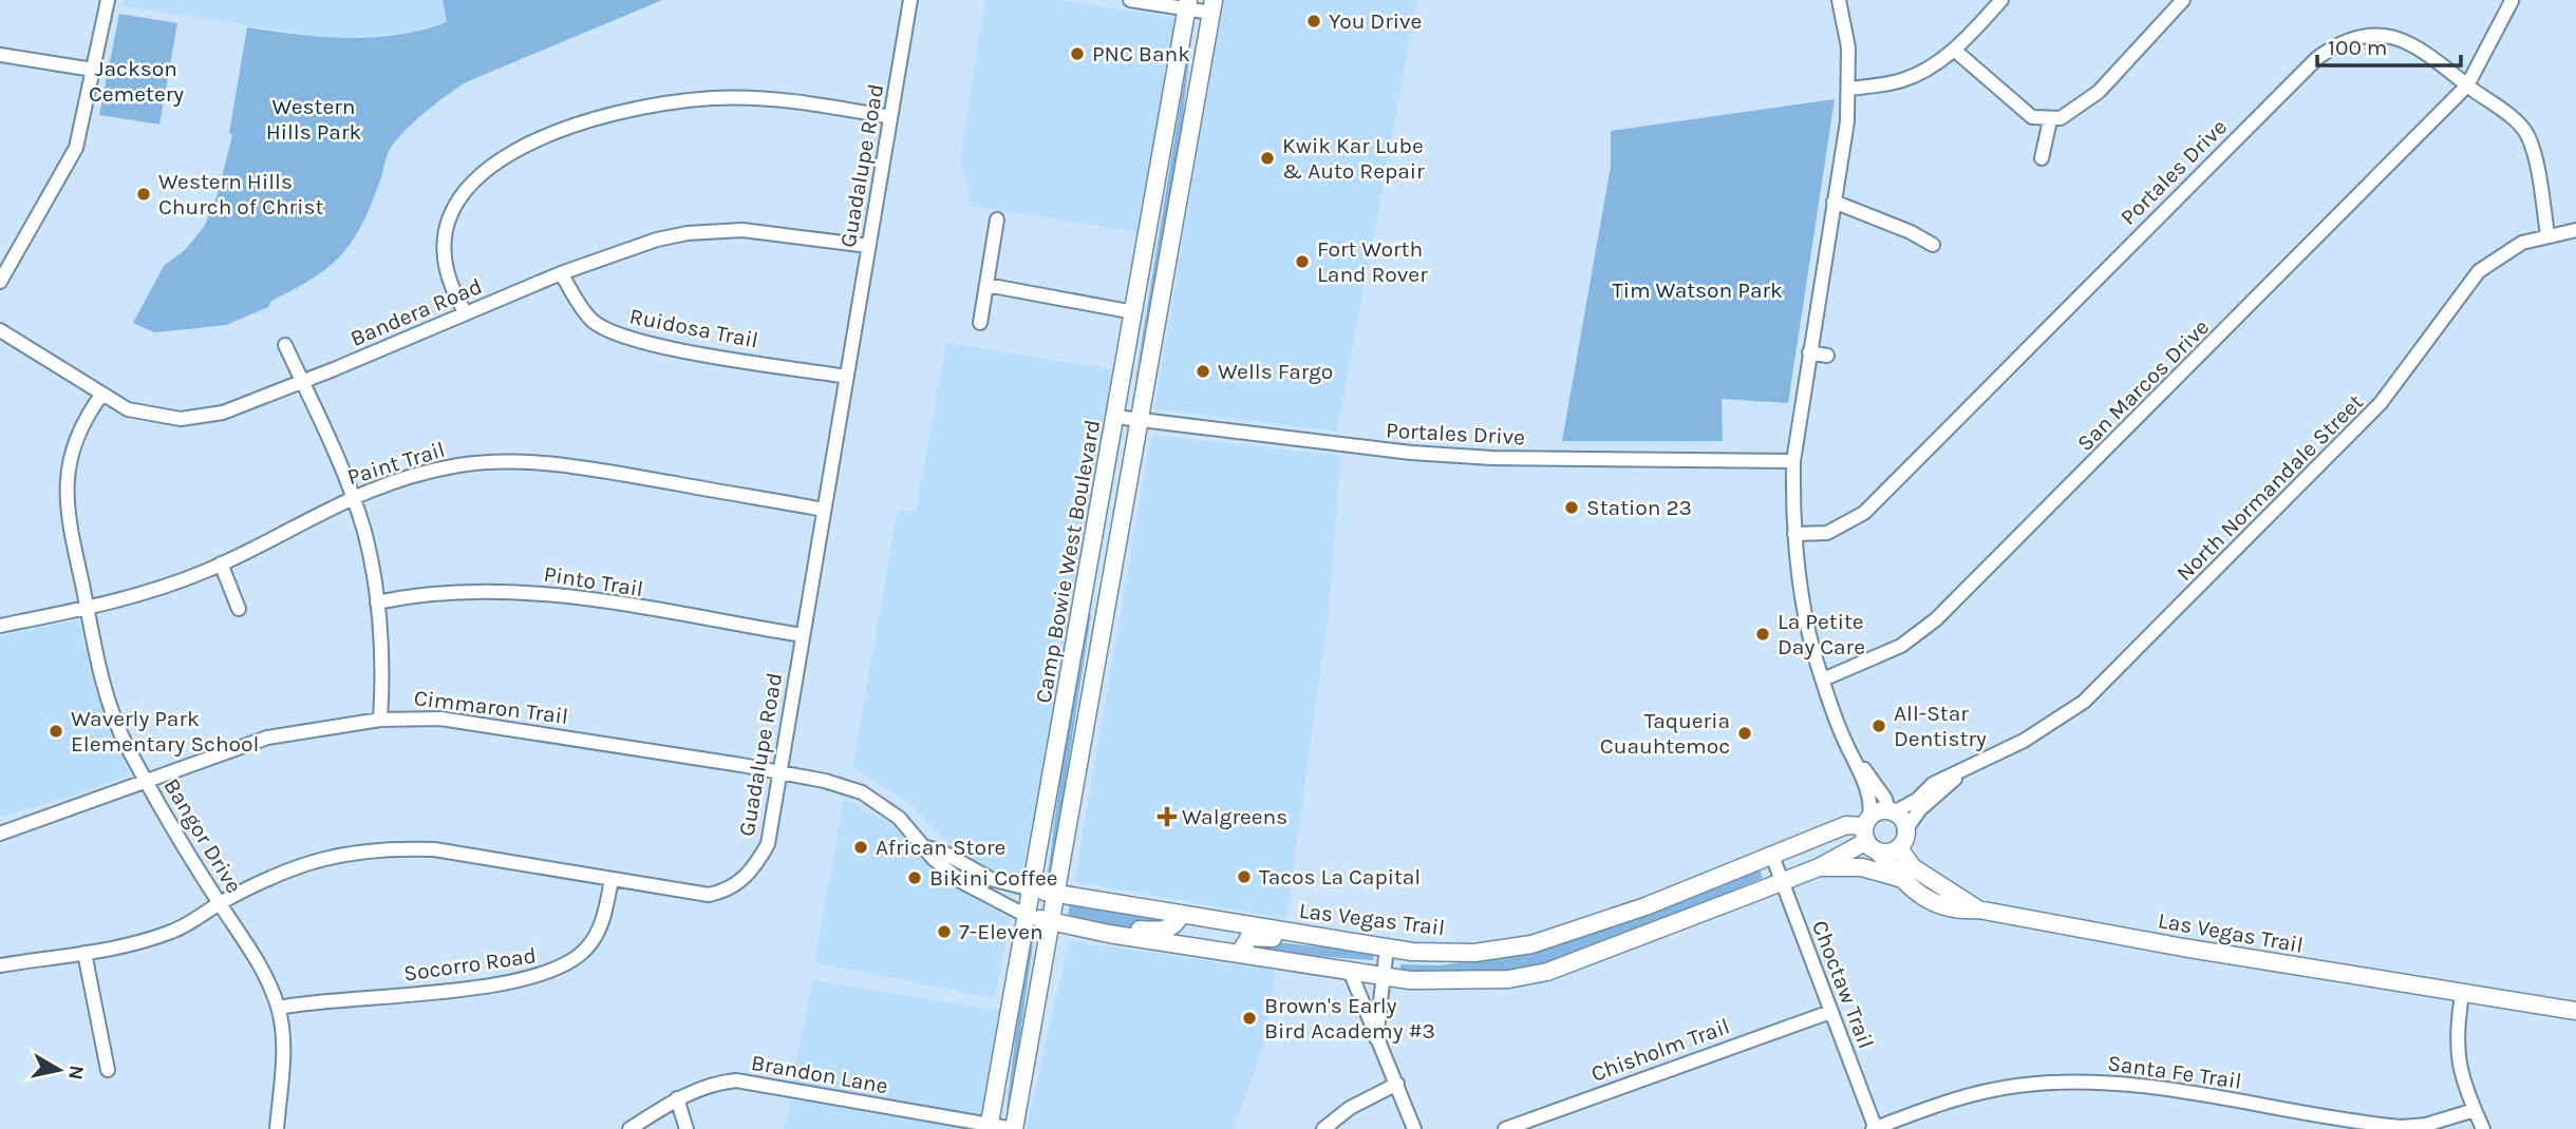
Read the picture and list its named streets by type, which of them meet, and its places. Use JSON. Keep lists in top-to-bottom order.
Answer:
{
  "streets": {
    "main road": ["Camp Bowie West Boulevard", "Las Vegas Trail"],
    "street": [
      "Guadalupe Road",
      "Portales Drive",
      "Bandera Road",
      "Ruidosa Trail",
      "San Marcos Drive",
      "Paint Trail",
      "North Normandale Street",
      "Pinto Trail",
      "Cimmaron Trail",
      "Bangor Drive",
      "Socorro Road",
      "Choctaw Trail",
      "Chisholm Trail",
      "Santa Fe Trail",
      "Brandon Lane"
    ]
  },
  "crossings": [
    ["Guadalupe Road", "Bandera Road"],
    ["Guadalupe Road", "Ruidosa Trail"],
    ["Guadalupe Road", "Paint Trail"],
    ["Guadalupe Road", "Pinto Trail"],
    ["Guadalupe Road", "Cimmaron Trail"],
    ["Guadalupe Road", "Bangor Drive"],
    ["Guadalupe Road", "Socorro Road"],
    ["Portales Drive", "San Marcos Drive"],
    ["Portales Drive", "North Normandale Street"],
    ["Portales Drive", "Camp Bowie West Boulevard"],
    ["Bandera Road", "Ruidosa Trail"],
    ["Bandera Road", "Bangor Drive"],
    ["Paint Trail", "Bangor Drive"],
    ["North Normandale Street", "Las Vegas Trail"],
    ["Camp Bowie West Boulevard", "Cimmaron Trail"],
    ["Camp Bowie West Boulevard", "Las Vegas Trail"],
    ["Camp Bowie West Boulevard", "Brandon Lane"],
    ["Cimmaron Trail", "Bangor Drive"],
    ["Cimmaron Trail", "Las Vegas Trail"],
    ["Bangor Drive", "Socorro Road"],
    ["Las Vegas Trail", "Choctaw Trail"],
    ["Choctaw Trail", "Chisholm Trail"],
    ["Choctaw Trail", "Santa Fe Trail"]
  ],
  "parks": ["Jackson Cemetery", "Western Hills Park", "Tim Watson Park"],
  "places": {
    "other": [
      "You Drive",
      "PNC Bank",
      "Kwik Kar Lube & Auto Repair",
      "Western Hills Church of Christ",
      "Fort Worth Land Rover",
      "Wells Fargo",
      "Station 23",
      "La Petite Day Care",
      "All-Star Dentistry",
      "Waverly Park Elementary School",
      "Taqueria Cuauhtemoc",
      "African Store",
      "Tacos La Capital",
      "Bikini Coffee",
      "7-Eleven",
      "Brown's Early Bird Academy #3"
    ],
    "health": ["Walgreens"]
  },
  "scale_bar": "100 m",
  "north": "right"
}
